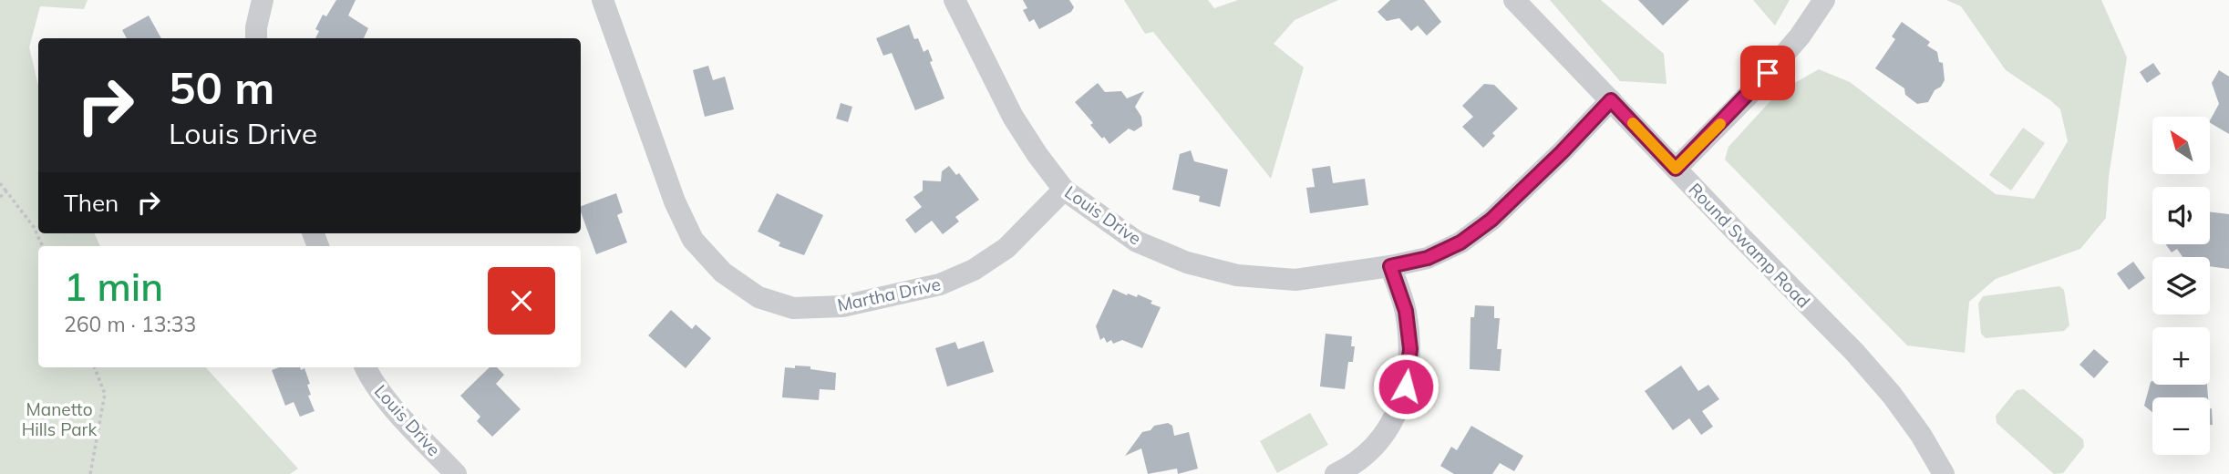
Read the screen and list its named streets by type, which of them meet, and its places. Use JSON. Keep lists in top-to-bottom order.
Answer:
{
  "streets": {
    "street": ["Louis Drive", "Round Swamp Road", "Martha Drive"]
  },
  "crossings": [
    ["Louis Drive", "Round Swamp Road"],
    ["Louis Drive", "Martha Drive"]
  ],
  "parks": ["Manetto Hills Park"],
  "north": "top left",
  "page": {
    "turn": ["50 m", "Louis Drive"],
    "map_buttons": ["+", "−"],
    "then": "Then",
    "heading": ["1 min", "260 m · 13:33"]
  }
}
